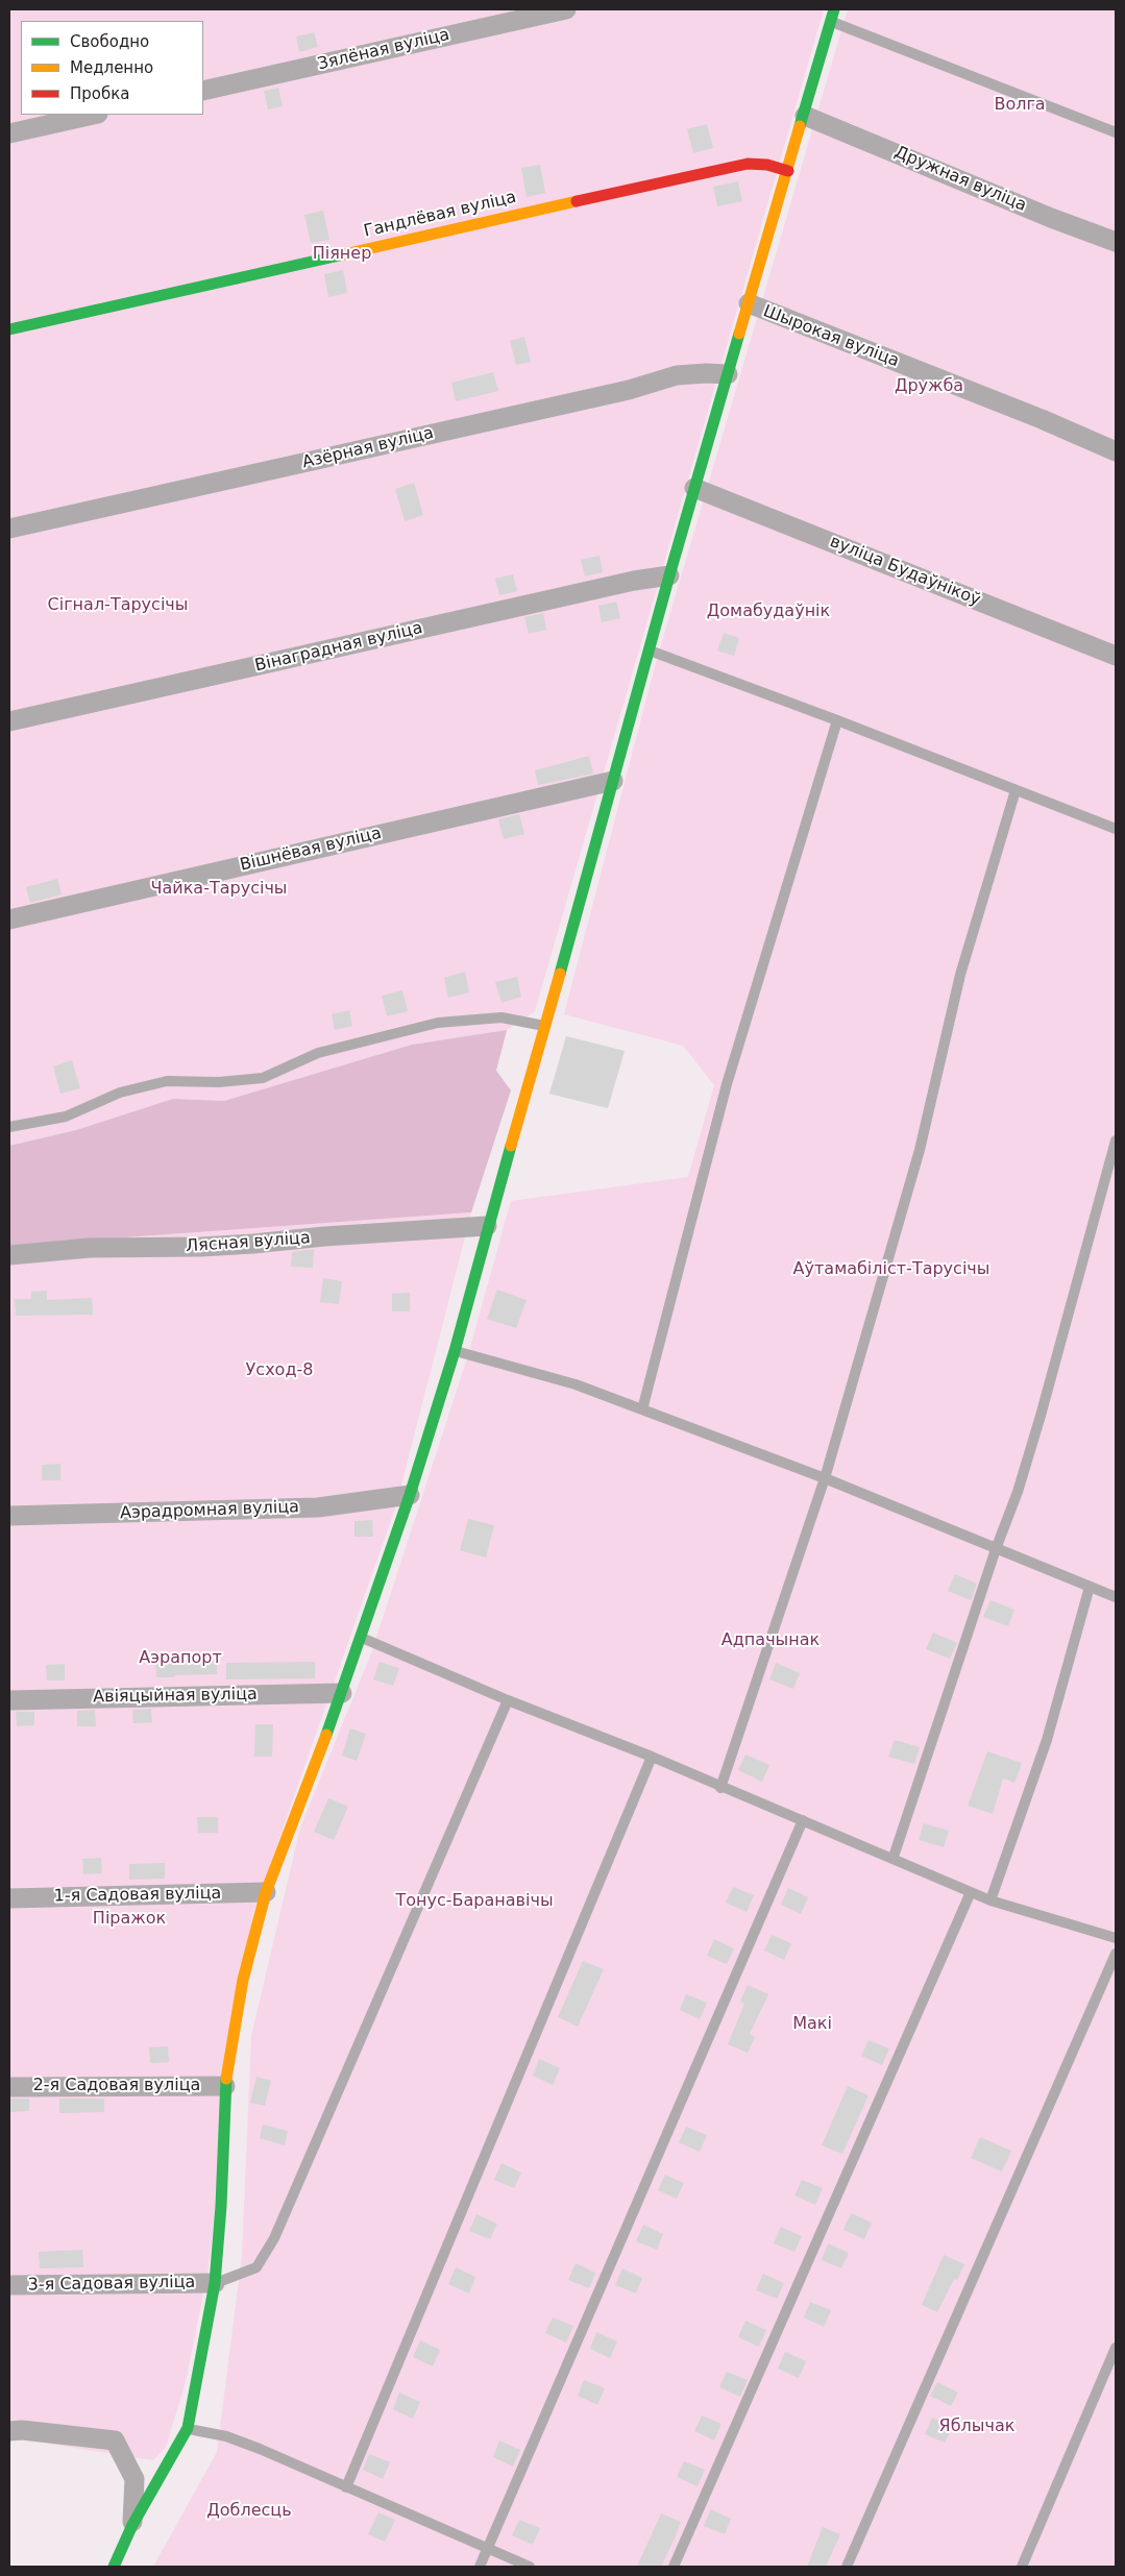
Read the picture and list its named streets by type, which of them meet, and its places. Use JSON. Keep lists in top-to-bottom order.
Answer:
{
  "streets": {
    "street": [
      "Зялёная вуліца",
      "Дружная вуліца",
      "Гандлёвая вуліца",
      "Шырокая вуліца",
      "Азёрная вуліца",
      "вуліца Будаўнікоў",
      "Вінаградная вуліца",
      "Вішнёвая вуліца",
      "Лясная вуліца",
      "Аэрадромная вуліца",
      "Авіяцыйная вуліца",
      "1-я Садовая вуліца",
      "2-я Садовая вуліца",
      "3-я Садовая вуліца"
    ]
  },
  "parks": [
    "Волга",
    "Піянер",
    "Дружба",
    "Сігнал-Тарусічы",
    "Домабудаўнік",
    "Чайка-Тарусічы",
    "Аўтамабіліст-Тарусічы",
    "Усход-8",
    "Адпачынак",
    "Аэрапорт",
    "Тонус-Баранавічы",
    "Піражок",
    "Макі",
    "Яблычак",
    "Доблесць"
  ],
  "legend": ["Свободно", "Медленно", "Пробка"]
}
